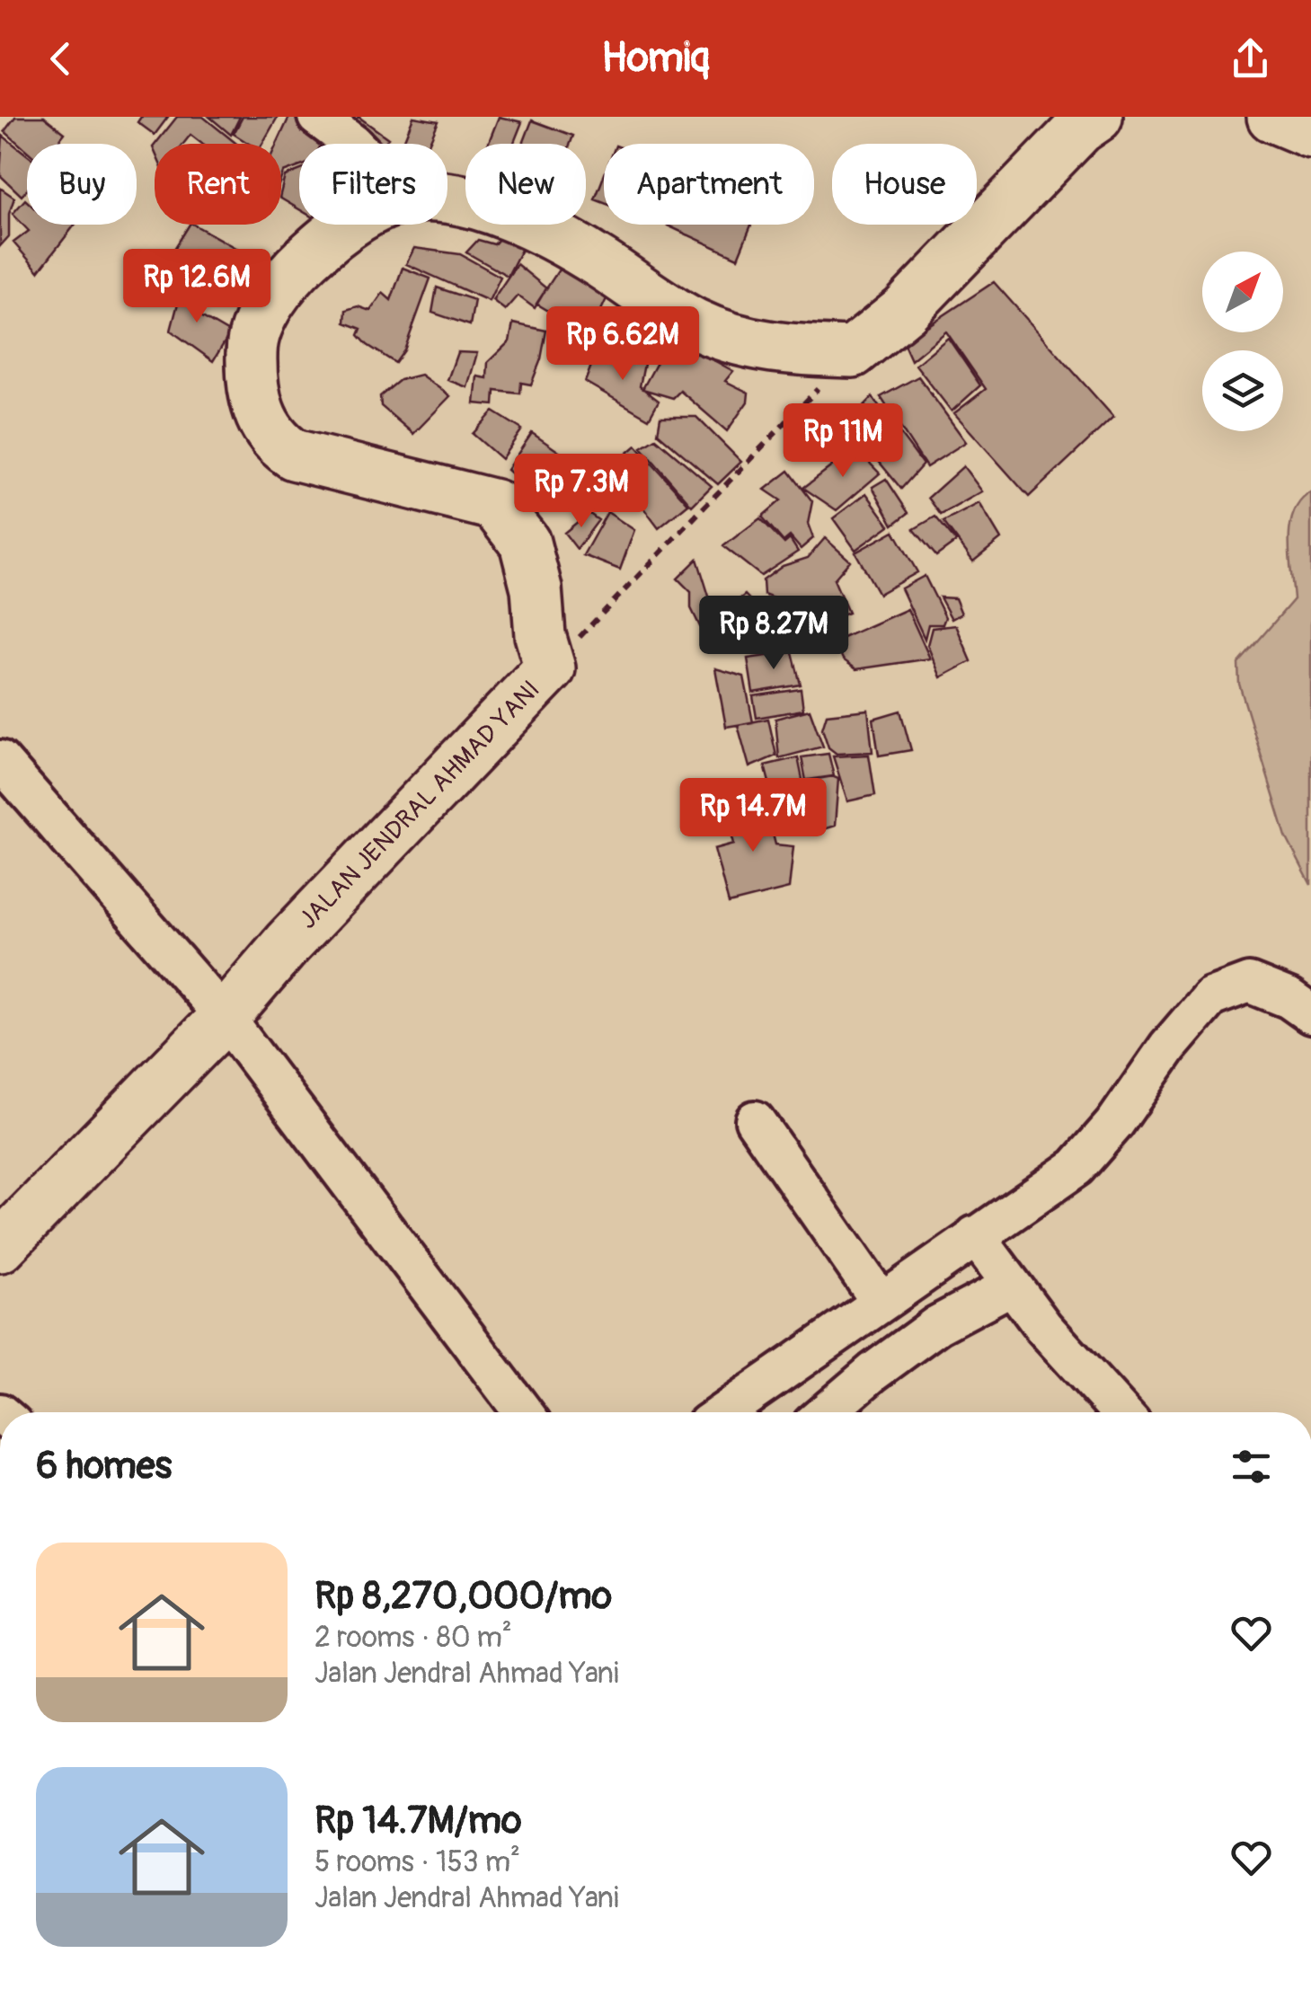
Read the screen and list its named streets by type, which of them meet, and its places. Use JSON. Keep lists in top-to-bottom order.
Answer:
{
  "streets": {
    "main road": ["JALAN JENDRAL AHMAD YANI"]
  },
  "north": "top right",
  "page": {
    "header": "Homiq",
    "chip": [
      "Buy",
      "Rent",
      "Filters",
      "New",
      "Apartment",
      "House"
    ],
    "price": [
      "Rp 12.6M",
      "Rp 6.62M",
      "Rp 11M",
      "Rp 7.3M",
      "Rp 8.27M",
      "Rp 14.7M"
    ],
    "heading": "6 homes",
    "list": [
      {
        "name": "Rp 8,270,000/mo",
        "note": "2 rooms · 80 m² · Jalan Jendral Ahmad Yani"
      },
      {
        "name": "Rp 14.7M/mo",
        "note": "5 rooms · 153 m² · Jalan Jendral Ahmad Yani"
      }
    ]
  }
}
